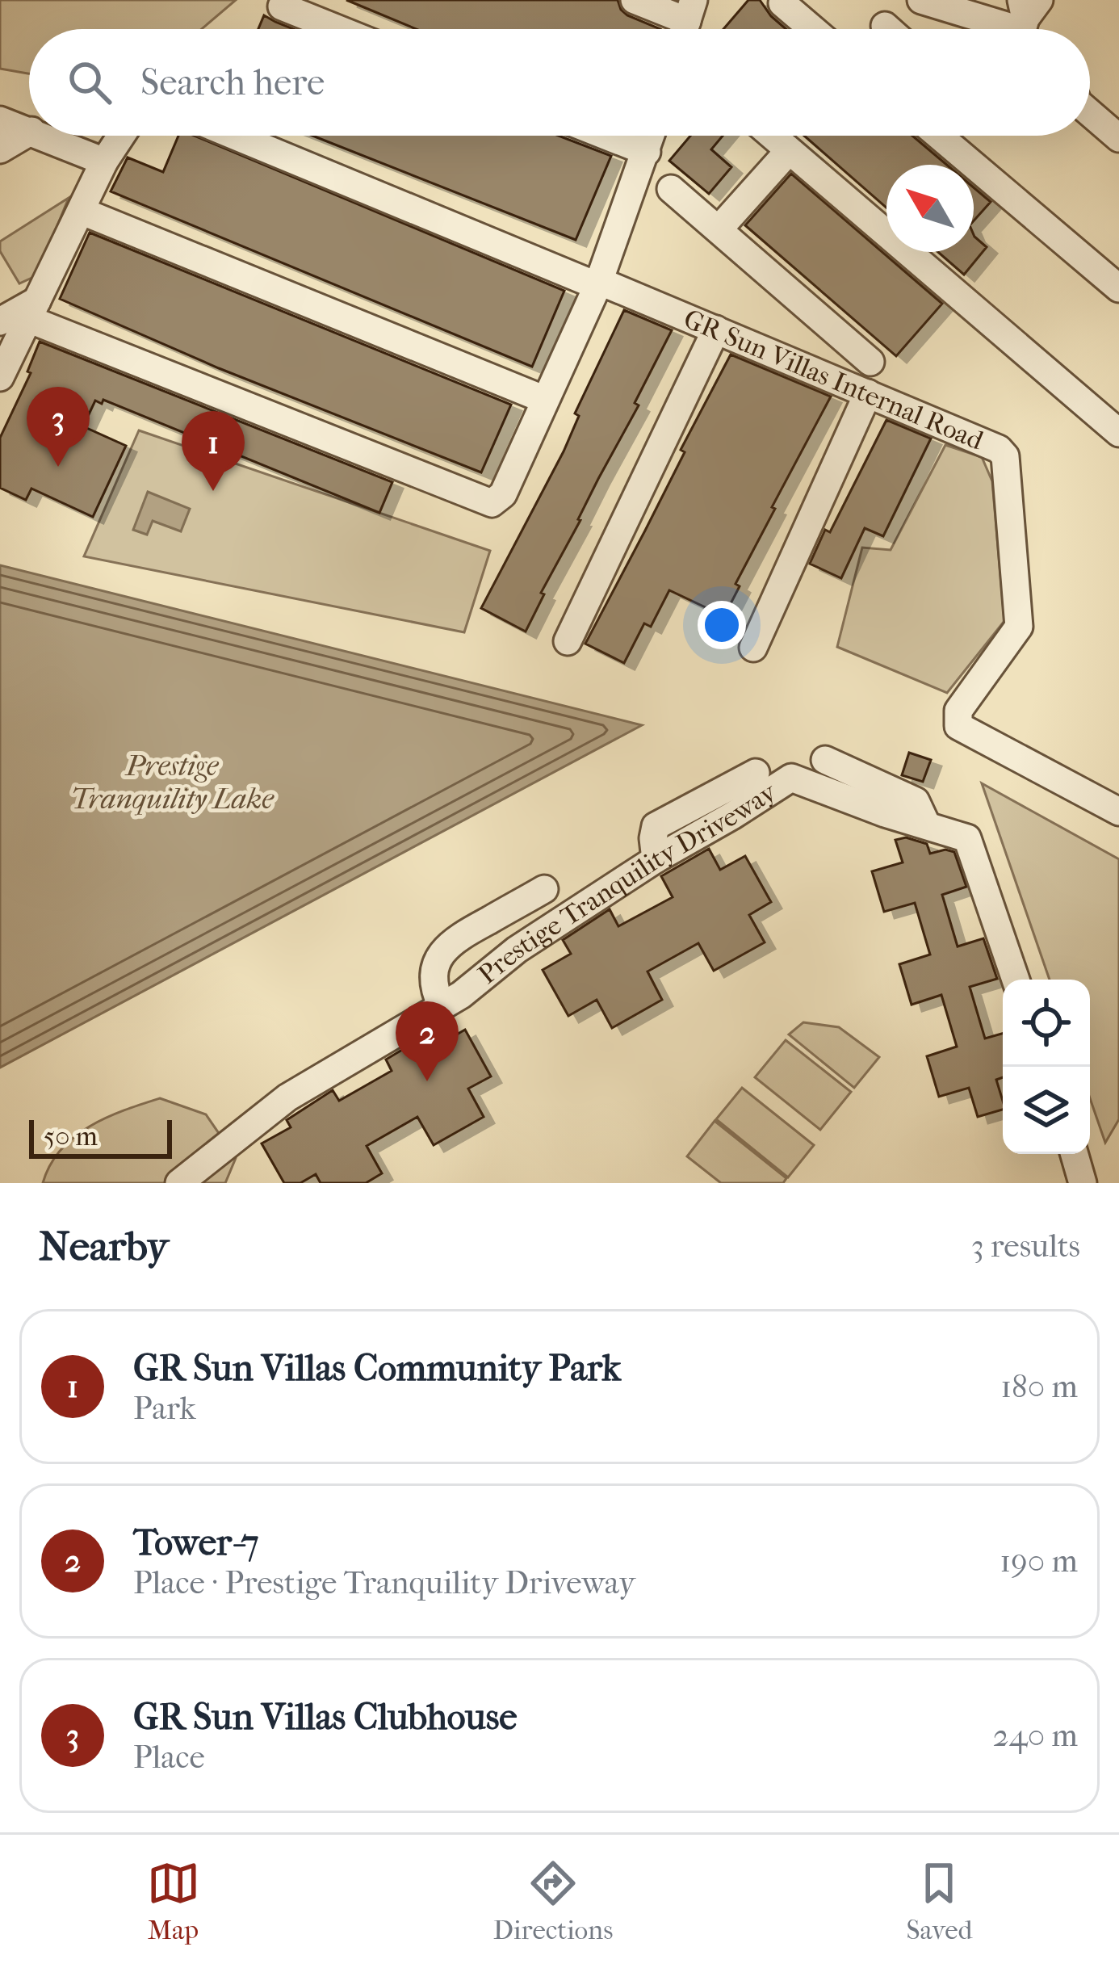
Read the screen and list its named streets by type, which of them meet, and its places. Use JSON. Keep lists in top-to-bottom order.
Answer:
{
  "streets": {
    "street": ["GR Sun Villas Internal Road", "Prestige Tranquility Driveway"]
  },
  "water": ["Prestige Tranquility Lake"],
  "scale_bar": "50 m",
  "north": "top left",
  "page": {
    "search": "Search here",
    "pins": ["3", "1", "2"],
    "scale": "50 m",
    "heading": ["Nearby", "3 results"],
    "list": [
      {
        "mark": "1",
        "name": "GR Sun Villas Community Park",
        "note": "Park",
        "value": "180 m"
      },
      {
        "mark": "2",
        "name": "Tower-7",
        "note": "Place · Prestige Tranquility Driveway",
        "value": "190 m"
      },
      {
        "mark": "3",
        "name": "GR Sun Villas Clubhouse",
        "note": "Place",
        "value": "240 m"
      }
    ],
    "nav": ["Map", "Directions", "Saved"]
  }
}
